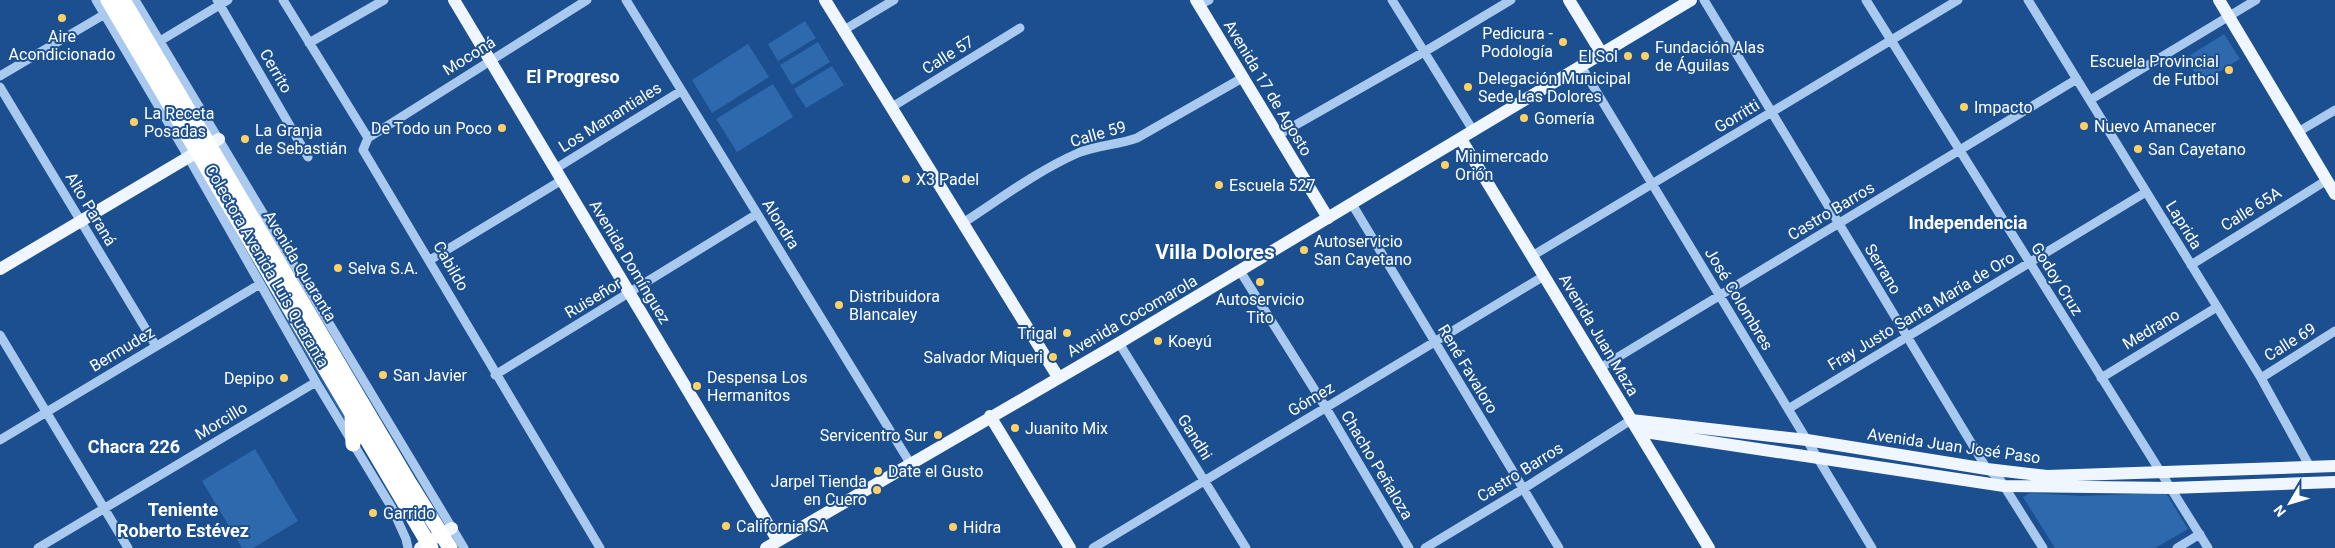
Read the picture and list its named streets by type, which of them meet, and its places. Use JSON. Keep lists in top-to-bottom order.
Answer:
{
  "streets": {
    "highway": ["Avenida Quaranta"],
    "main road": [
      "Avenida 17 de Agosto",
      "Avenida Domínguez",
      "Avenida Cocomarola",
      "Avenida Juan Maza",
      "Avenida Juan José Paso"
    ],
    "street": [
      "Calle 57",
      "Moconá",
      "Cerrito",
      "Gorritti",
      "Los Manantiales",
      "Calle 59",
      "Alto Paraná",
      "Calle 65A",
      "Castro Barros",
      "Alondra",
      "Laprida",
      "Colectora Avenida Luis Quaranta",
      "Cabildo",
      "Serrano",
      "Godoy Cruz",
      "Ruiseñor",
      "José Colombres",
      "Fray Justo Santa María de Oro",
      "Medrano",
      "Calle 69",
      "Bermudez",
      "René Favaloro",
      "Gómez",
      "Morcillo",
      "Gandhi",
      "Chacho Peñaloza"
    ]
  },
  "crossings": [
    ["Moconá", "Avenida Domínguez"],
    ["Moconá", "Cabildo"],
    ["Avenida 17 de Agosto", "Calle 59"],
    ["Avenida 17 de Agosto", "Avenida Cocomarola"],
    ["Gorritti", "Serrano"],
    ["Gorritti", "Godoy Cruz"],
    ["Gorritti", "José Colombres"],
    ["Gorritti", "Avenida Juan Maza"],
    ["Los Manantiales", "Alondra"],
    ["Los Manantiales", "Avenida Domínguez"],
    ["Los Manantiales", "Cabildo"],
    ["Alto Paraná", "Bermudez"],
    ["Calle 65A", "Laprida"],
    ["Castro Barros", "Laprida"],
    ["Castro Barros", "Serrano"],
    ["Castro Barros", "Godoy Cruz"],
    ["Castro Barros", "José Colombres"],
    ["Castro Barros", "Avenida Juan Maza"],
    ["Castro Barros", "René Favaloro"],
    ["Castro Barros", "Avenida Juan José Paso"],
    ["Alondra", "Ruiseñor"],
    ["Alondra", "Avenida Cocomarola"],
    ["Laprida", "Fray Justo Santa María de Oro"],
    ["Laprida", "Medrano"],
    ["Laprida", "Calle 69"],
    ["Laprida", "Avenida Juan José Paso"],
    ["Avenida Domínguez", "Ruiseñor"],
    ["Avenida Domínguez", "Avenida Cocomarola"],
    ["Colectora Avenida Luis Quaranta", "Avenida Quaranta"],
    ["Colectora Avenida Luis Quaranta", "Bermudez"],
    ["Colectora Avenida Luis Quaranta", "Morcillo"],
    ["Cabildo", "Ruiseñor"],
    ["Serrano", "Fray Justo Santa María de Oro"],
    ["Serrano", "Avenida Juan José Paso"],
    ["Godoy Cruz", "Fray Justo Santa María de Oro"],
    ["Godoy Cruz", "Medrano"],
    ["Godoy Cruz", "Avenida Juan José Paso"],
    ["José Colombres", "Fray Justo Santa María de Oro"],
    ["José Colombres", "Avenida Cocomarola"],
    ["José Colombres", "Avenida Juan José Paso"],
    ["Avenida Cocomarola", "Avenida Juan Maza"],
    ["Avenida Cocomarola", "René Favaloro"],
    ["Avenida Cocomarola", "Gandhi"],
    ["Avenida Cocomarola", "Chacho Peñaloza"],
    ["Avenida Juan Maza", "Gómez"],
    ["Avenida Juan Maza", "Avenida Juan José Paso"],
    ["René Favaloro", "Gómez"],
    ["Gómez", "Gandhi"],
    ["Gómez", "Chacho Peñaloza"]
  ],
  "districts": [
    "El Progreso",
    "Independencia",
    "Villa Dolores",
    "Chacra 226",
    "Teniente Roberto Estévez"
  ],
  "places": [
    "Aire Acondicionado",
    "Pedicura - Podología",
    "El Sol",
    "Fundación Alas de Águilas",
    "Escuela Provincial de Futbol",
    "Delegación Municipal Sede Las Dolores",
    "Impacto",
    "Gomería",
    "La Receta Posadas",
    "Nuevo Amanecer",
    "De Todo un Poco",
    "La Granja de Sebastián",
    "San Cayetano",
    "Minimercado Orión",
    "X3 Padel",
    "Escuela 527",
    "Autoservicio San Cayetano",
    "Selva S.A.",
    "Autoservicio Tito",
    "Distribuidora Blancaley",
    "Trigal",
    "Koeyú",
    "Salvador Miqueri",
    "San Javier",
    "Depipo",
    "Despensa Los Hermanitos",
    "Juanito Mix",
    "Servicentro Sur",
    "Date el Gusto",
    "Jarpel Tienda en Cuero",
    "Garrido",
    "California SA",
    "Hidra"
  ],
  "north": "bottom left"
}
